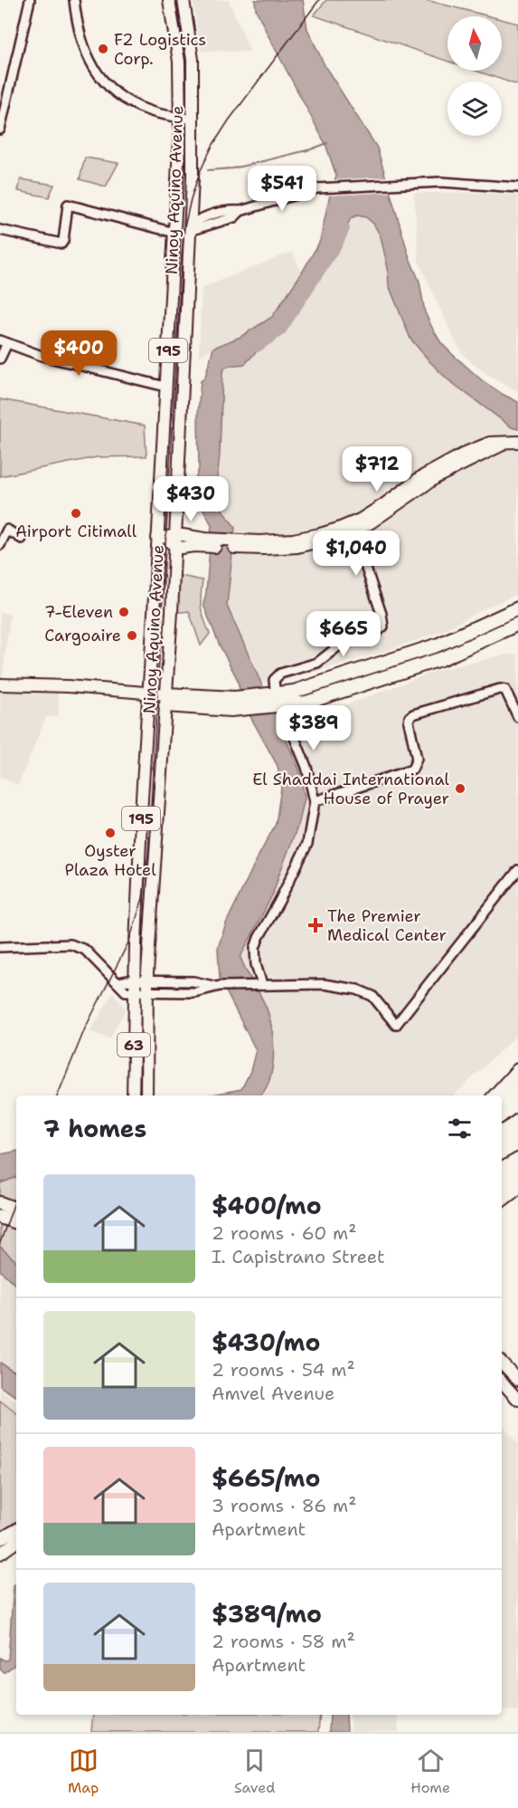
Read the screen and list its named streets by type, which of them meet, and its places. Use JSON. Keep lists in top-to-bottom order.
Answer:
{
  "streets": {
    "main road": ["Ninoy Aquino Avenue", "195", "63"]
  },
  "places": {
    "other": [
      "F2 Logistics Corp.",
      "Airport Citimall",
      "7-Eleven",
      "Cargoaire",
      "El Shaddai International House of Prayer",
      "Oyster Plaza Hotel"
    ],
    "health": ["The Premier Medical Center"]
  },
  "north": "top",
  "page": {
    "price": [
      "$541",
      "$400",
      "$712",
      "$430",
      "$1,040",
      "$665",
      "$389"
    ],
    "heading": "7 homes",
    "list": [
      {
        "name": "$400/mo",
        "note": "2 rooms · 60 m² · I. Capistrano Street"
      },
      {
        "name": "$430/mo",
        "note": "2 rooms · 54 m² · Amvel Avenue"
      },
      {
        "name": "$665/mo",
        "note": "3 rooms · 86 m² · Apartment"
      },
      {
        "name": "$389/mo",
        "note": "2 rooms · 58 m² · Apartment"
      }
    ],
    "tabs": ["Map", "Saved", "Home"]
  }
}
